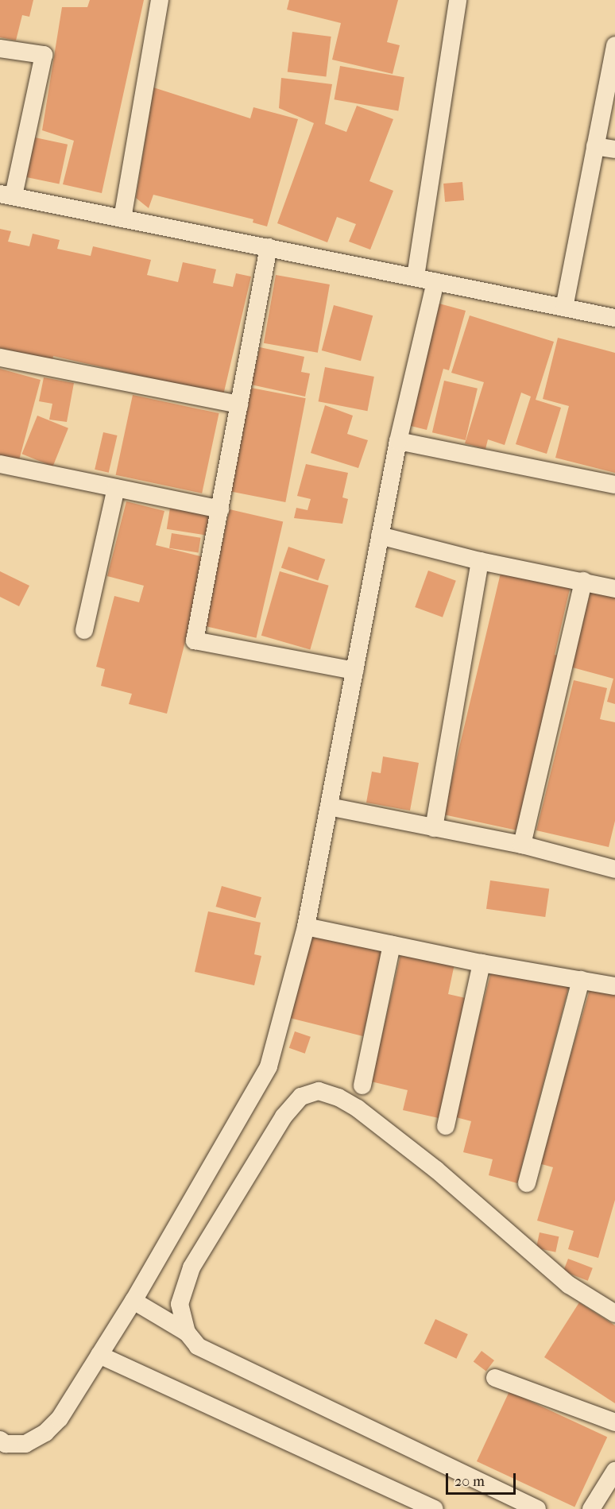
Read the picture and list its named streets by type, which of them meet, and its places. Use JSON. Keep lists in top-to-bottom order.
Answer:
{
  "scale_bar": "20 m"
}
